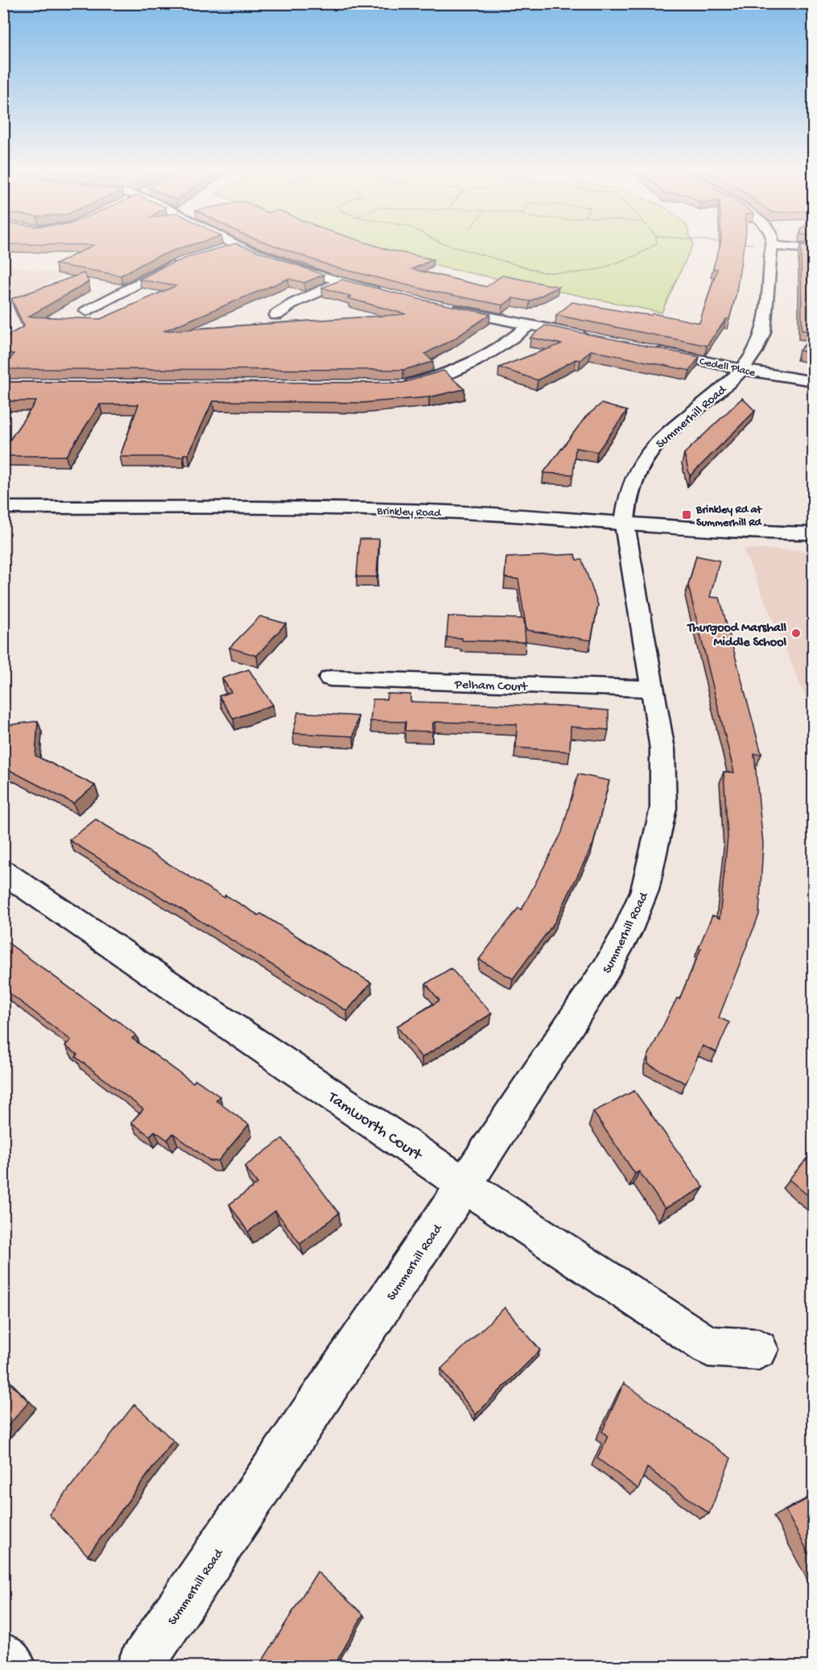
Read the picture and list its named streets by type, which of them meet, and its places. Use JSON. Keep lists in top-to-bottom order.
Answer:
{
  "streets": {
    "street": [
      "Cedell Place",
      "Summerhill Road",
      "Brinkley Road",
      "Pelham Court",
      "Tamworth Court"
    ]
  },
  "crossings": [
    ["Cedell Place", "Summerhill Road"],
    ["Summerhill Road", "Brinkley Road"],
    ["Summerhill Road", "Pelham Court"],
    ["Summerhill Road", "Tamworth Court"]
  ],
  "places": {
    "transit": ["Brinkley Rd at Summerhill Rd"],
    "other": ["Thurgood Marshall Middle School"]
  }
}
